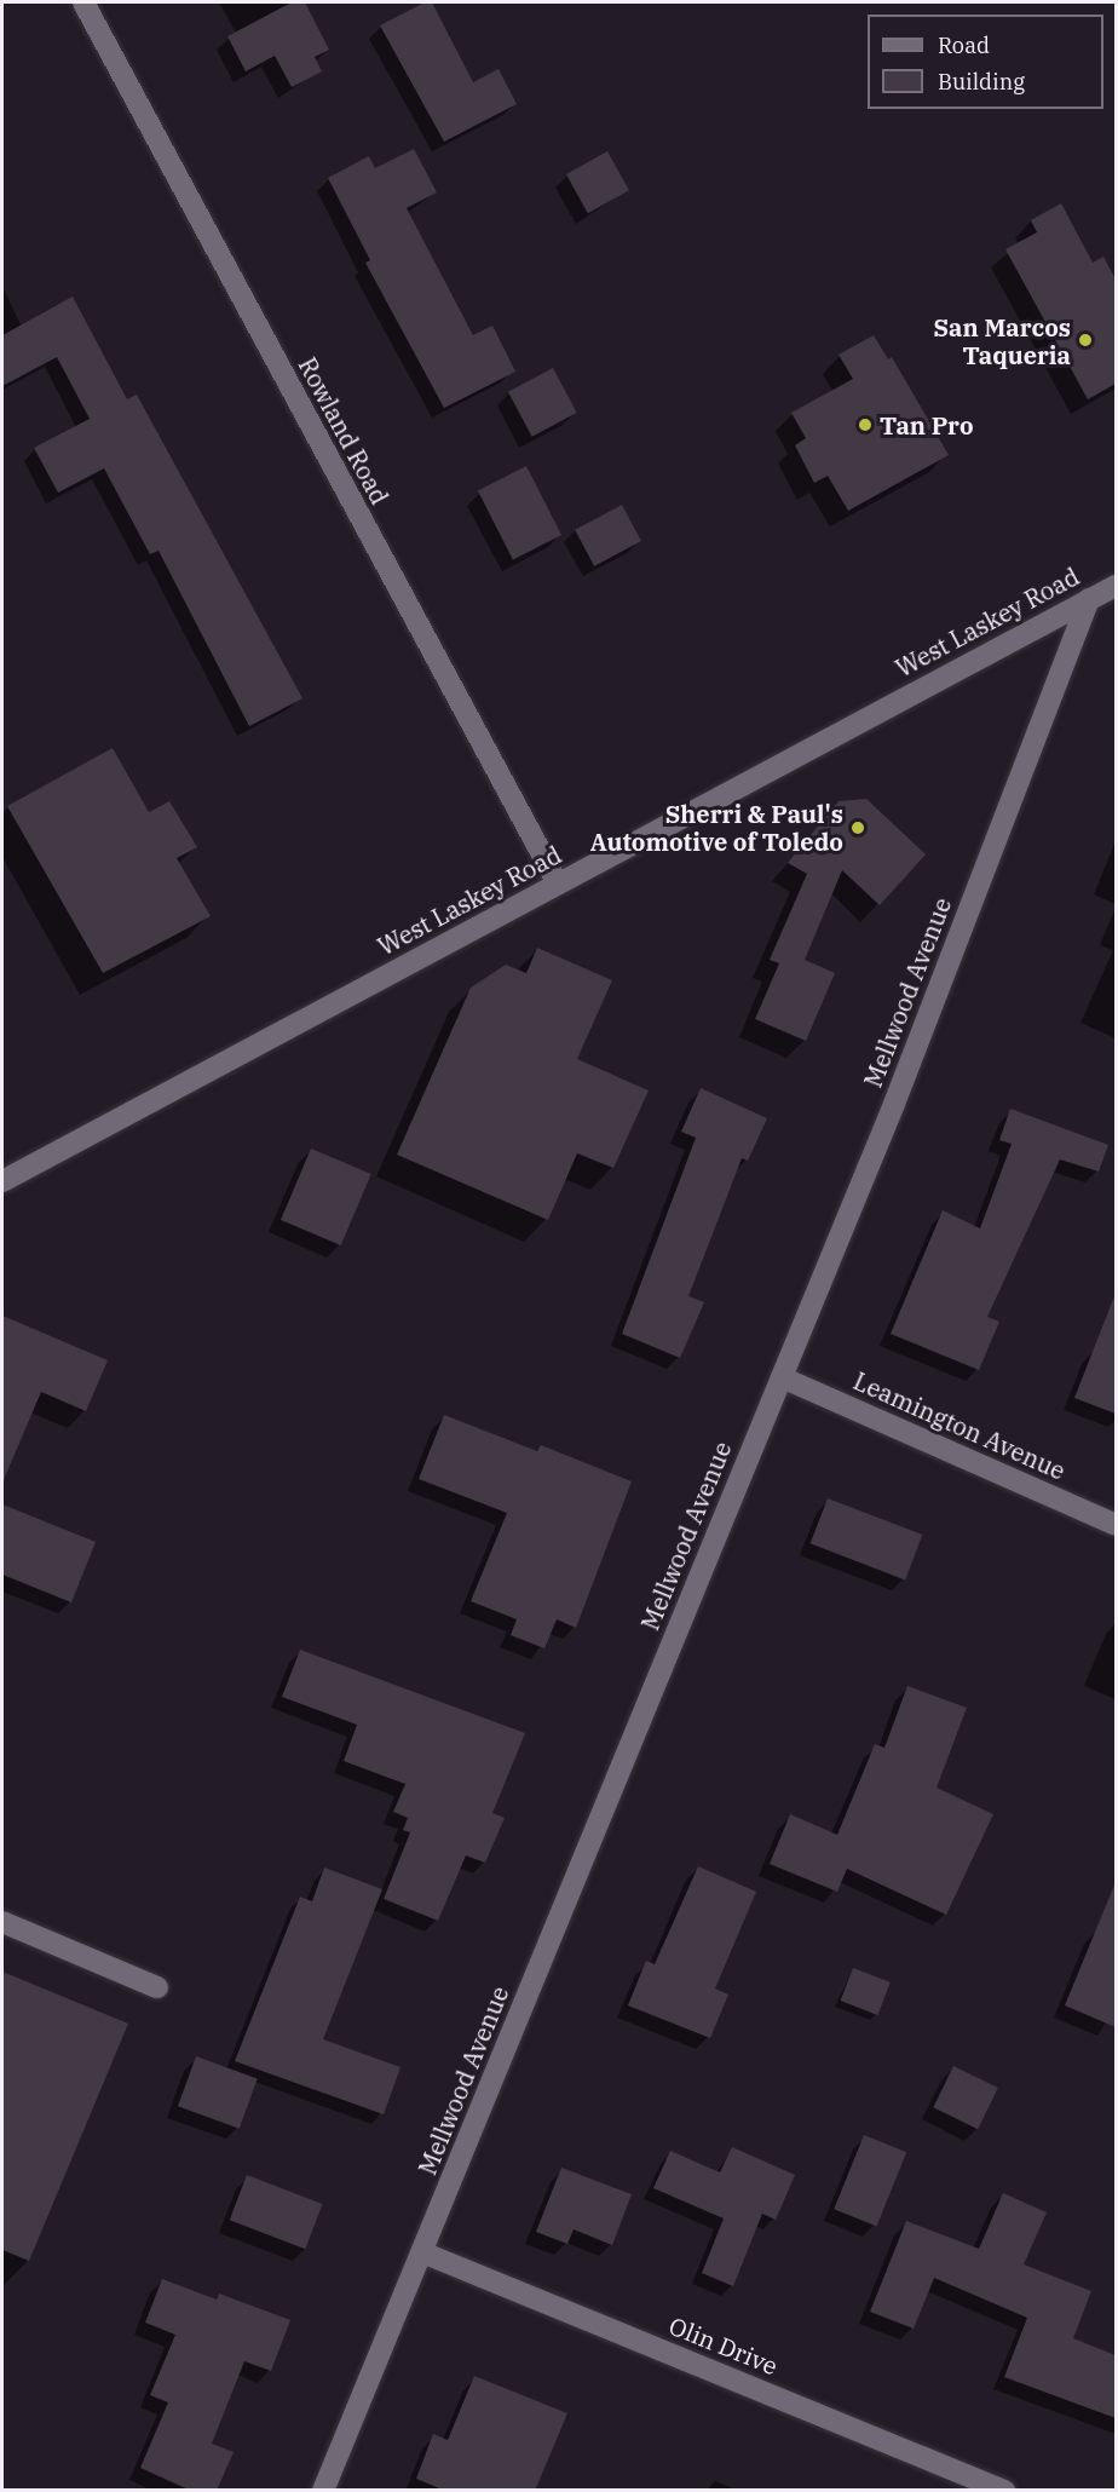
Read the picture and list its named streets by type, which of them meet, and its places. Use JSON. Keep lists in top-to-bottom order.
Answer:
{
  "streets": {
    "street": [
      "Rowland Road",
      "West Laskey Road",
      "Mellwood Avenue",
      "Leamington Avenue",
      "Olin Drive"
    ]
  },
  "crossings": [
    ["Rowland Road", "West Laskey Road"],
    ["West Laskey Road", "Mellwood Avenue"],
    ["Mellwood Avenue", "Leamington Avenue"],
    ["Mellwood Avenue", "Olin Drive"]
  ],
  "places": ["San Marcos Taqueria", "Tan Pro", "Sherri & Paul's Automotive of Toledo"],
  "legend": ["Road", "Building"]
}
